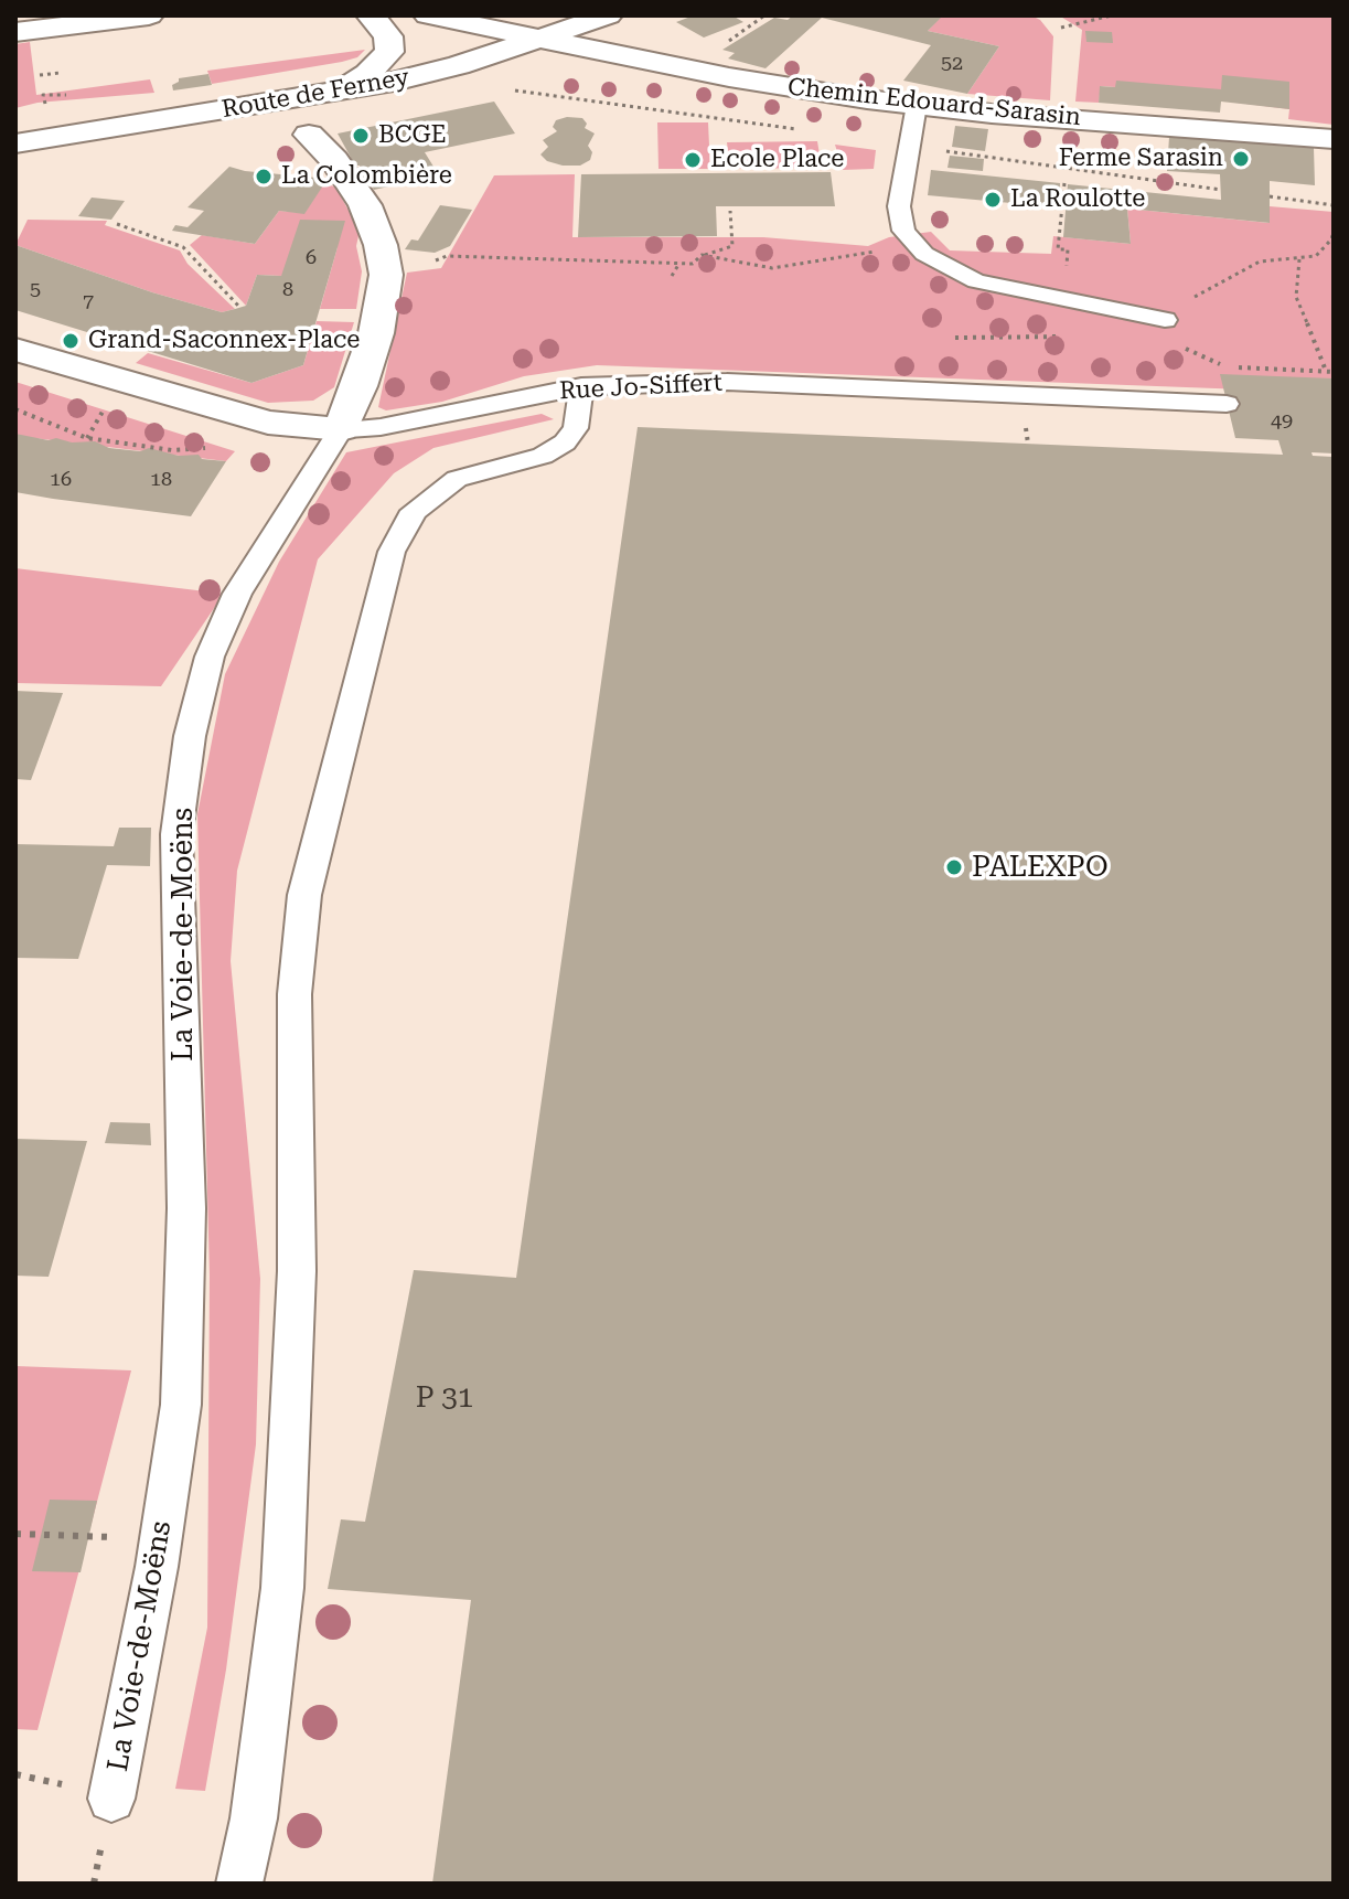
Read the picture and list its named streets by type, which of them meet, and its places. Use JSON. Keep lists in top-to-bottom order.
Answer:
{
  "streets": {
    "street": [
      "Route de Ferney",
      "Chemin Edouard-Sarasin",
      "Rue Jo-Siffert",
      "La Voie-de-Moëns"
    ]
  },
  "crossings": [
    ["Route de Ferney", "Chemin Edouard-Sarasin"],
    ["Rue Jo-Siffert", "La Voie-de-Moëns"]
  ],
  "places": [
    "BCGE",
    "Ferme Sarasin",
    "Ecole Place",
    "La Colombière",
    "La Roulotte",
    "Grand-Saconnex-Place",
    "PALEXPO"
  ],
  "house_numbers": [
    "52",
    "6",
    "5",
    "8",
    "7",
    "49",
    "16",
    "18",
    "P 31"
  ]
}
